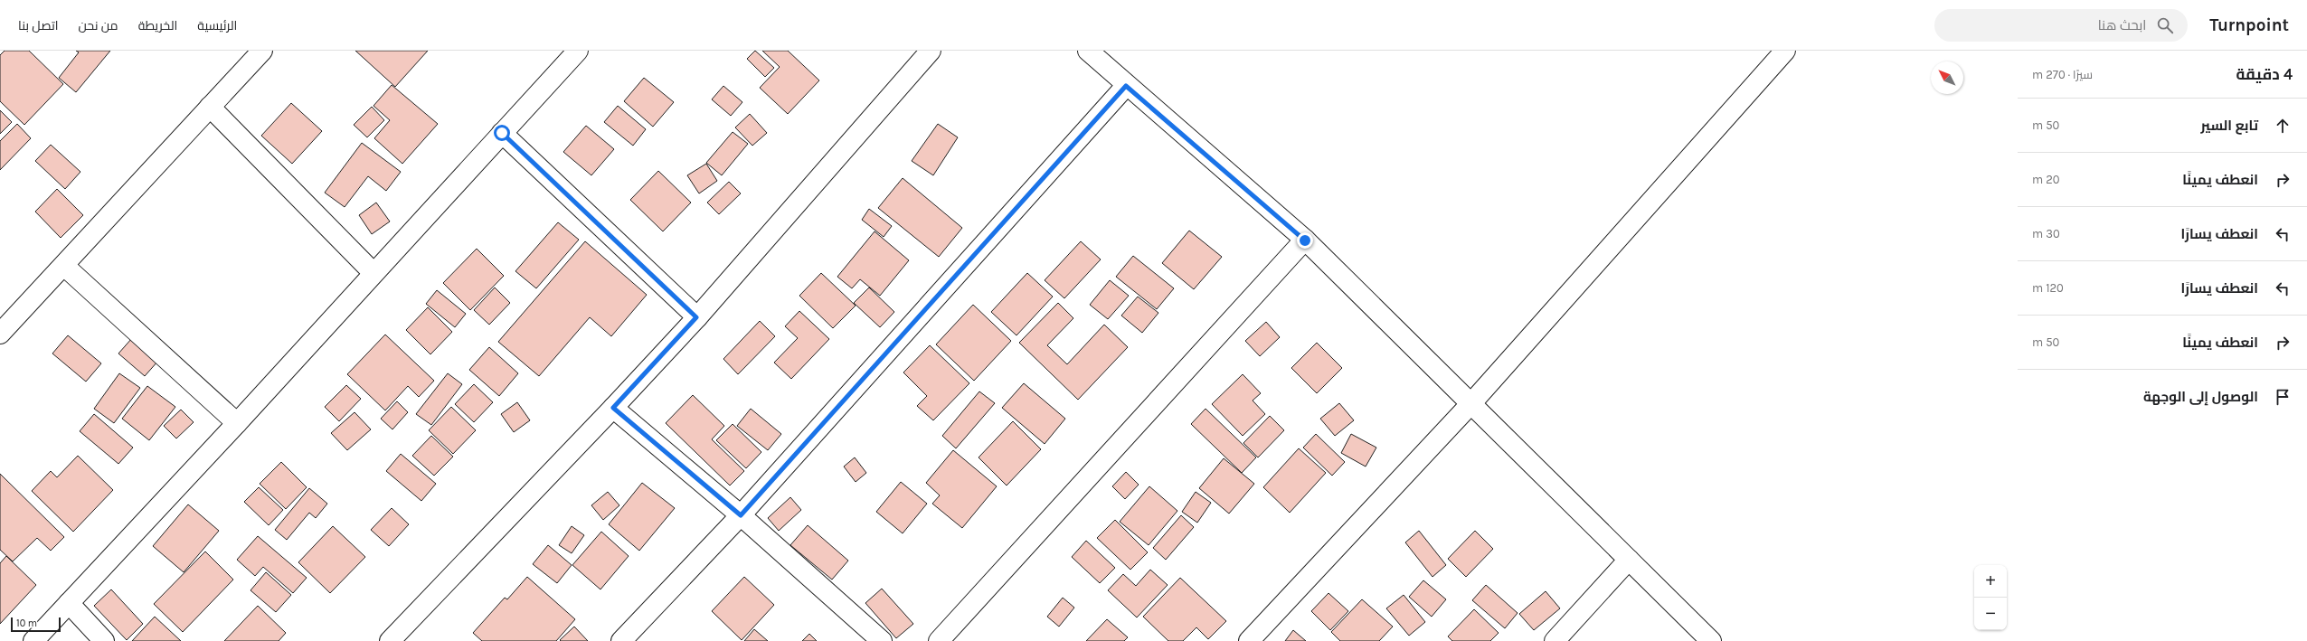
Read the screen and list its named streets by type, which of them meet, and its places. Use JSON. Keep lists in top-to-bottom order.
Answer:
{
  "scale_bar": "10 m",
  "north": "top left",
  "page": {
    "header": "Turnpoint",
    "search": "ابحث هنا",
    "nav": [
      "الرئيسية",
      "الخريطة",
      "من نحن",
      "اتصل بنا"
    ],
    "heading": ["4 دقيقة", "سيرًا · 270 m"],
    "list": [
      ["تابع السير", "50 m"],
      ["انعطف يمينًا", "20 m"],
      ["انعطف يسارًا", "30 m"],
      ["انعطف يسارًا", "120 m"],
      ["انعطف يمينًا", "50 m"],
      "الوصول إلى الوجهة"
    ],
    "map_buttons": ["+", "−"],
    "scale": "10 m"
  }
}
